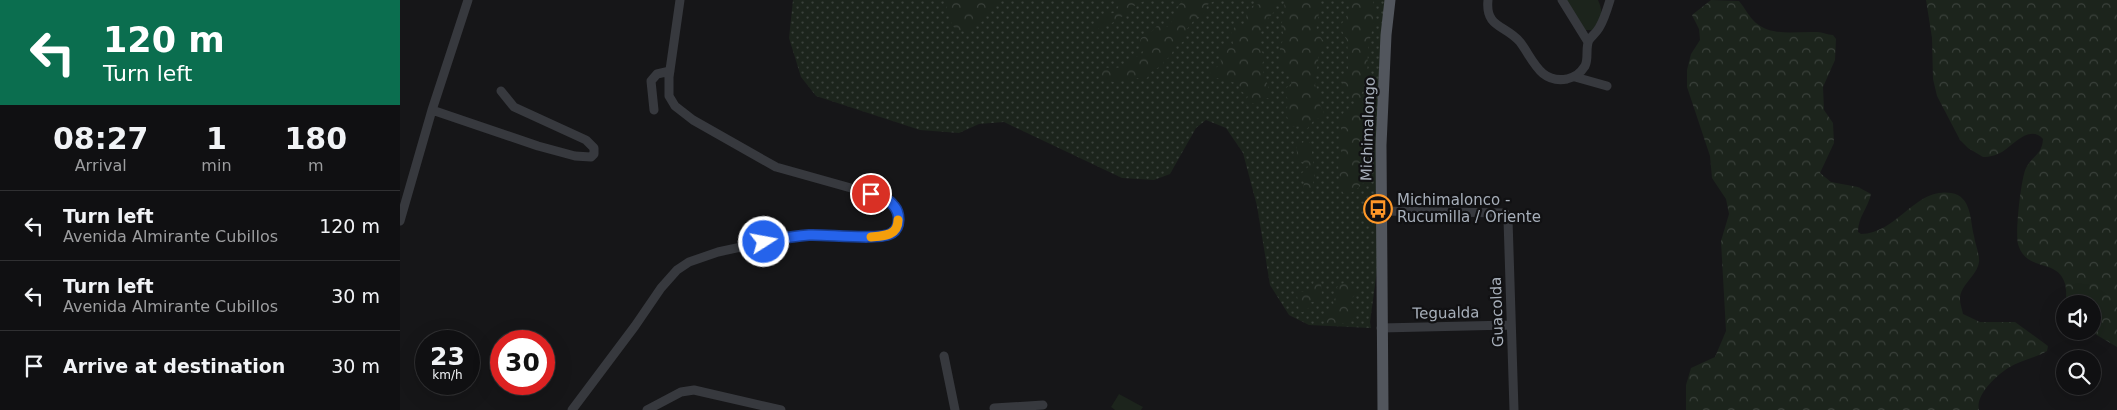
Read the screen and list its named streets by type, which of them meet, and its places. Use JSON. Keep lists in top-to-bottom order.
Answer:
{
  "streets": {
    "main road": ["Michimalongo"],
    "street": ["Guacolda", "Tegualda"]
  },
  "crossings": [
    ["Michimalongo", "Guacolda"],
    ["Michimalongo", "Tegualda"],
    ["Guacolda", "Tegualda"]
  ],
  "places": {
    "bus stop": ["Michimalonco - Rucumilla / Oriente"]
  },
  "page": {
    "turn": ["120 m", "Turn left"],
    "eta": [
      "08:27",
      "Arrival",
      "1",
      "min",
      "180",
      "m"
    ],
    "list": [
      {
        "name": "Turn left",
        "note": "Avenida Almirante Cubillos",
        "value": "120 m"
      },
      {
        "name": "Turn left",
        "note": "Avenida Almirante Cubillos",
        "value": "30 m"
      },
      {
        "name": "Arrive at destination",
        "value": "30 m"
      }
    ],
    "speed": "23 km/h",
    "limit": "30"
  }
}
